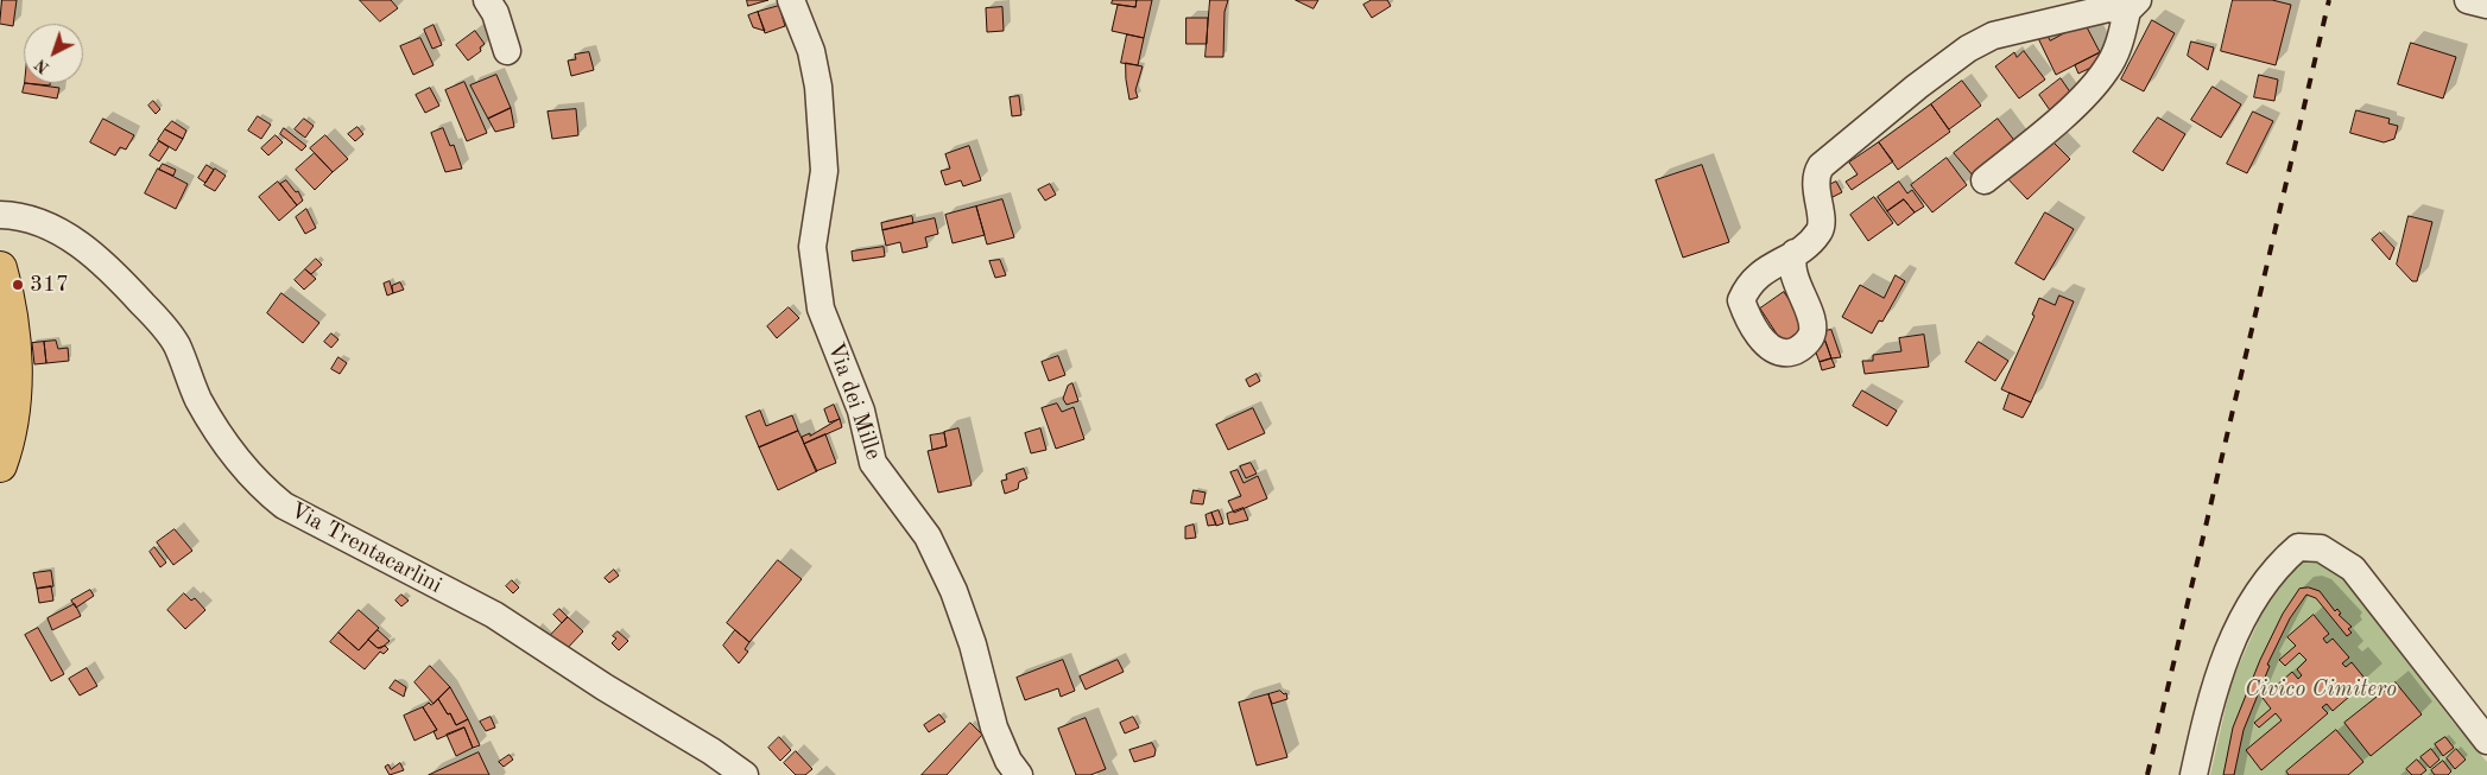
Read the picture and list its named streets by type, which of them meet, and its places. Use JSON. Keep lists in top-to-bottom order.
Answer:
{
  "streets": {
    "street": ["Via dei Mille", "Via Trentacarlini"]
  },
  "parks": ["Civico Cimitero"],
  "places": ["317"],
  "north": "bottom left"
}
